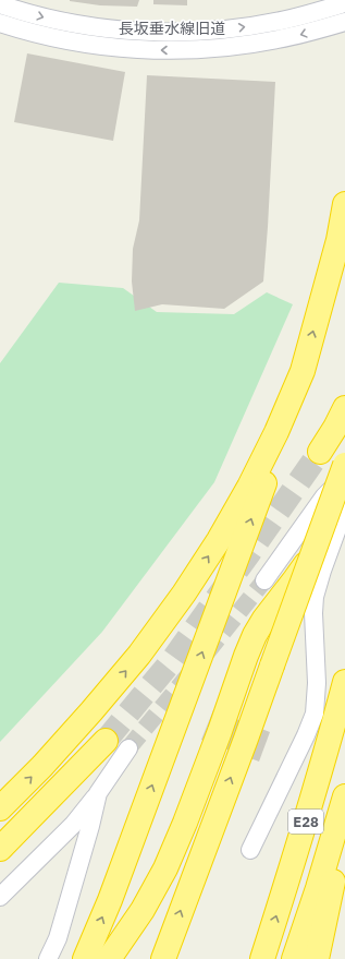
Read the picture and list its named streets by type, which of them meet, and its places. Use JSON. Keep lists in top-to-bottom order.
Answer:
{
  "streets": {
    "highway": ["E28"],
    "street": ["長坂垂水線旧道"]
  }
}
